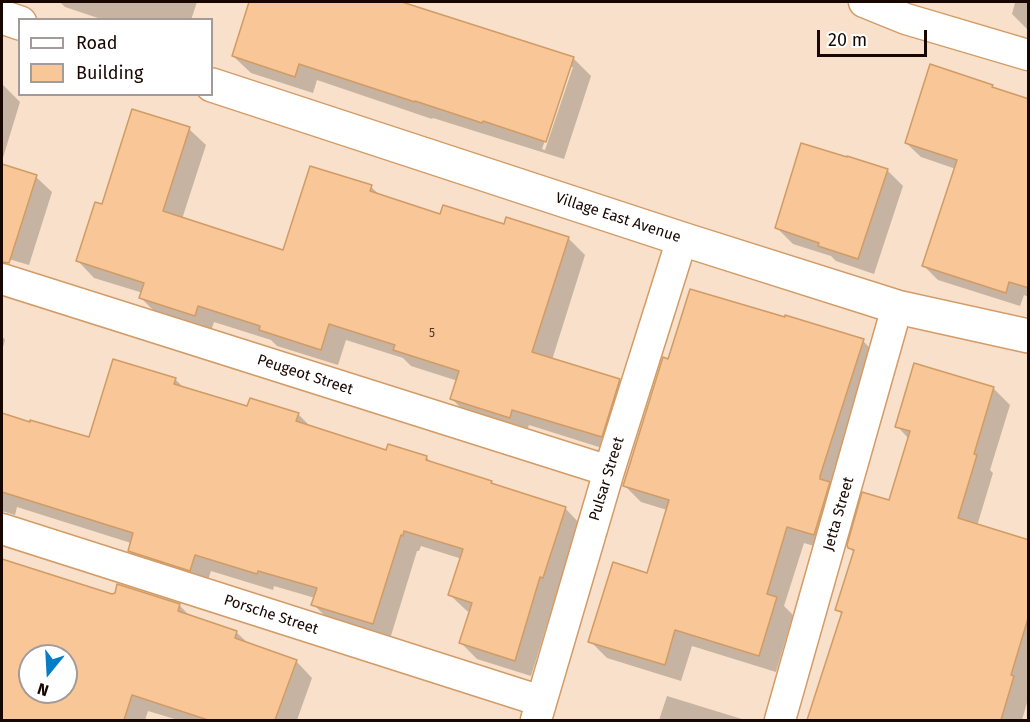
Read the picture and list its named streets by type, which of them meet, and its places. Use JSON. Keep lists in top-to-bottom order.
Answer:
{
  "streets": {
    "street": [
      "Village East Avenue",
      "Peugeot Street",
      "Pulsar Street",
      "Jetta Street",
      "Porsche Street"
    ]
  },
  "crossings": [
    ["Village East Avenue", "Pulsar Street"],
    ["Village East Avenue", "Jetta Street"],
    ["Peugeot Street", "Pulsar Street"],
    ["Pulsar Street", "Porsche Street"]
  ],
  "house_numbers": ["5"],
  "legend": ["Road", "Building"],
  "scale_bar": "20 m",
  "north": "bottom"
}
